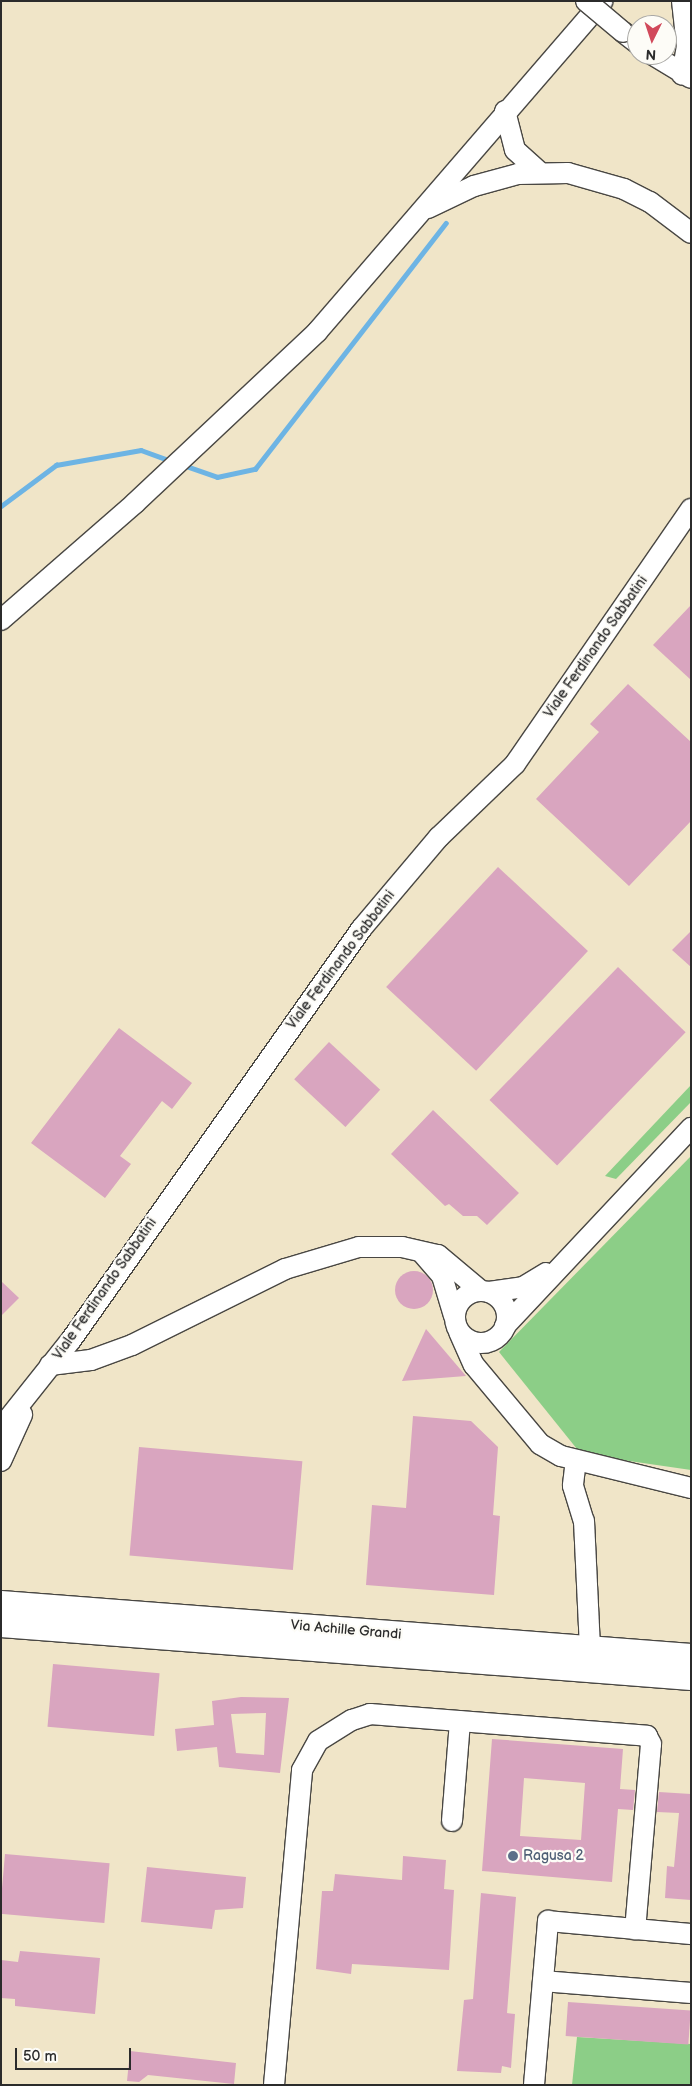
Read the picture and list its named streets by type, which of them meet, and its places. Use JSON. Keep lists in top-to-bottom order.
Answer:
{
  "streets": {
    "main road": ["Via Achille Grandi"],
    "street": ["Viale Ferdinando Sabbatini"]
  },
  "places": ["Ragusa 2"],
  "scale_bar": "50 m",
  "north": "bottom"
}
